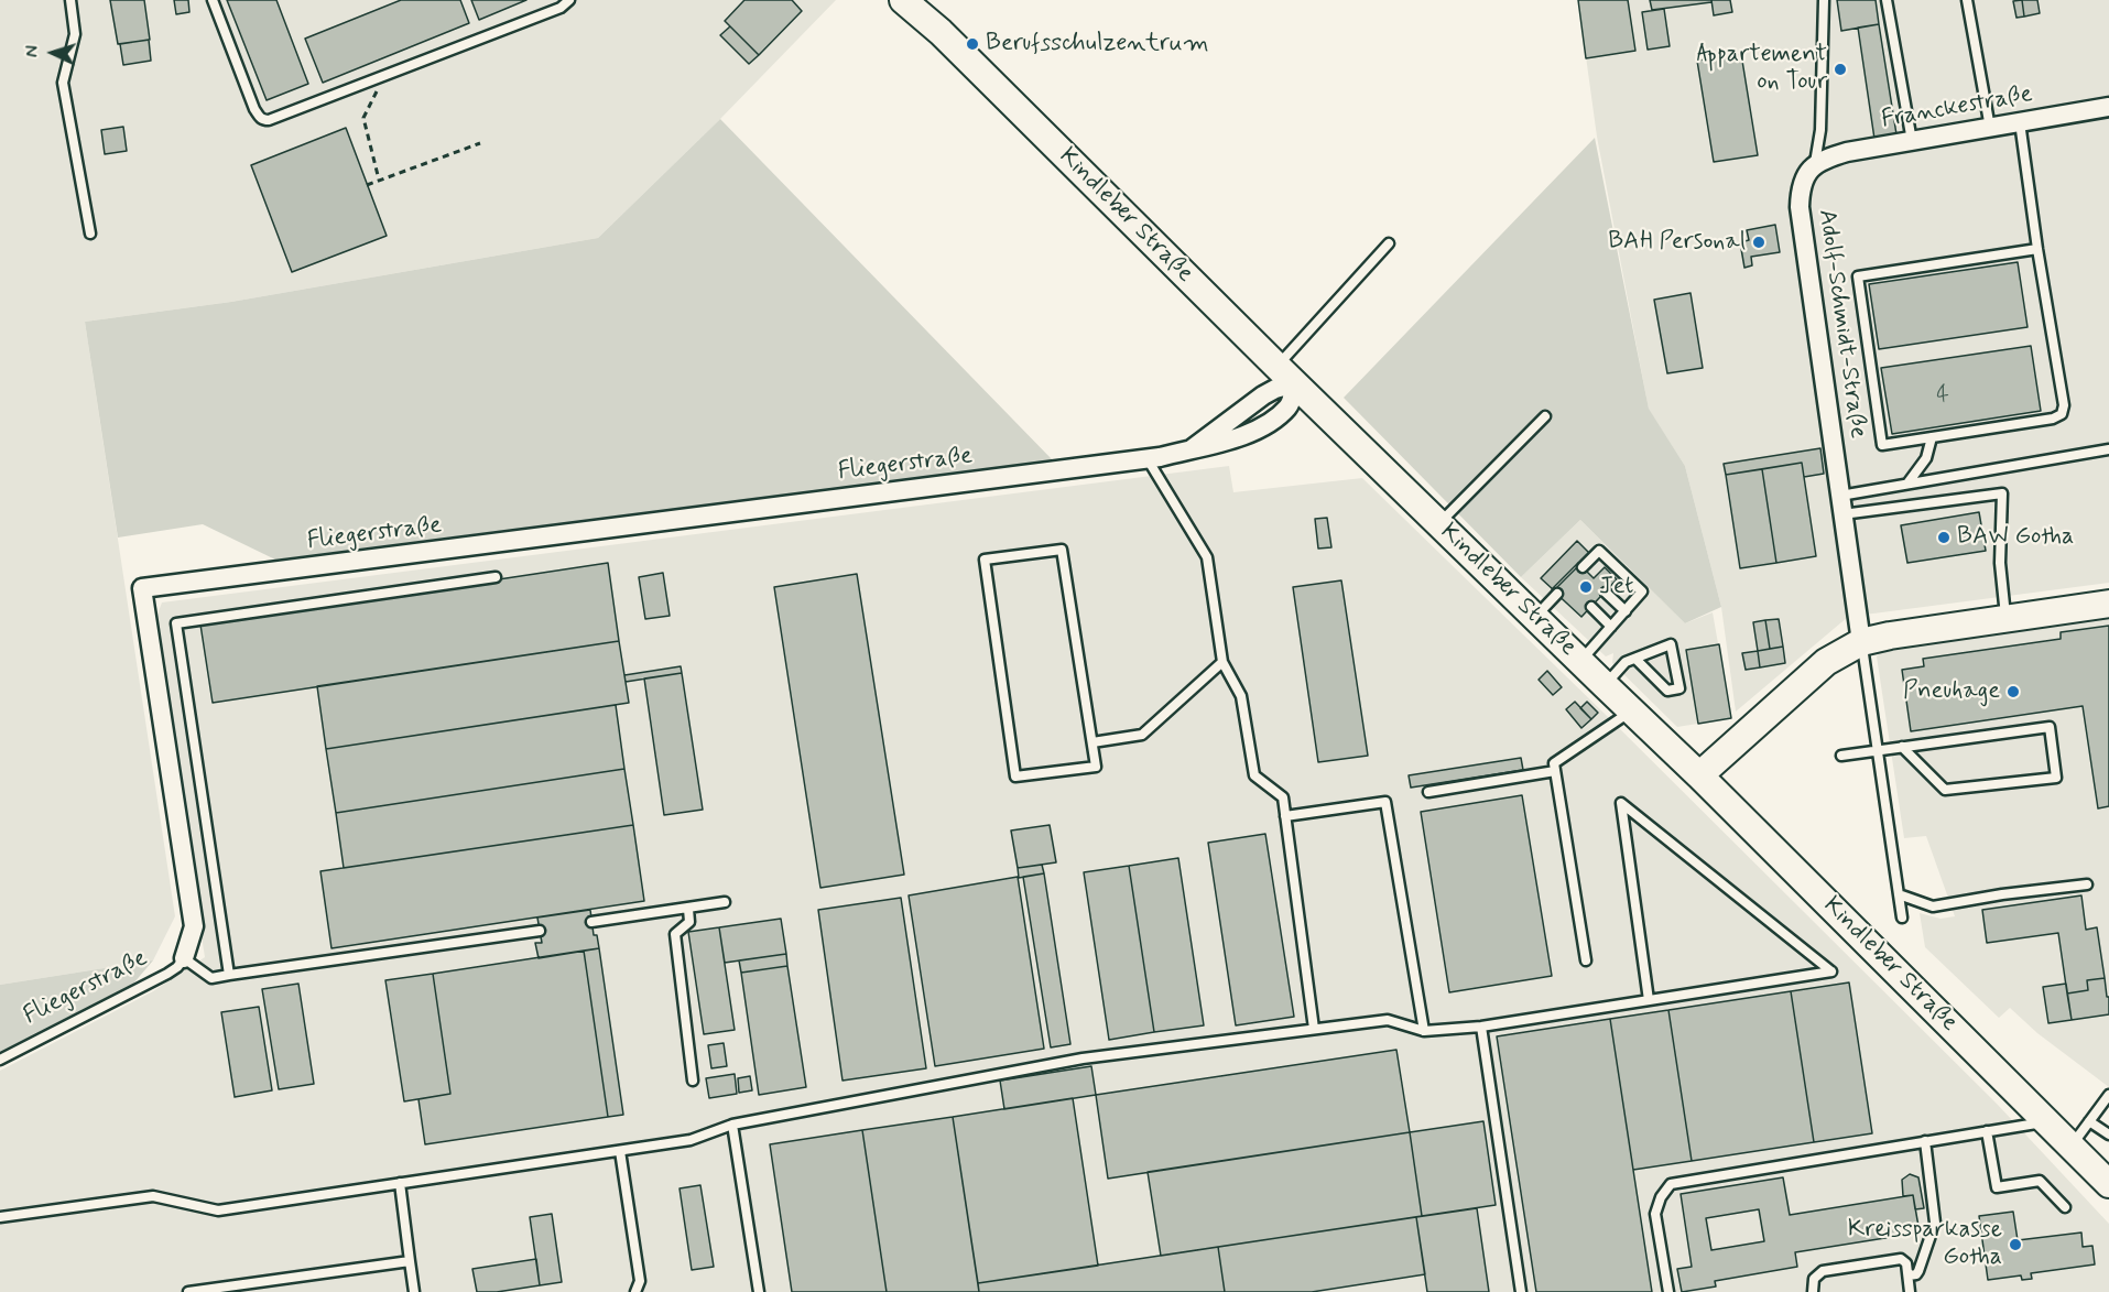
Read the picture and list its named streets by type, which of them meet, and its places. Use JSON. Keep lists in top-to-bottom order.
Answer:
{
  "streets": {
    "main road": ["Kindleber Straße"],
    "street": ["Franckestraße", "Adolf-Schmidt-Straße", "Fliegerstraße"]
  },
  "crossings": [
    ["Franckestraße", "Adolf-Schmidt-Straße"],
    ["Kindleber Straße", "Fliegerstraße"]
  ],
  "places": [
    "Berufsschulzentrum",
    "Appartement on Tour",
    "BAH Personal",
    "BAW Gotha",
    "Jet",
    "Pneuhage",
    "Kreissparkasse Gotha"
  ],
  "house_numbers": ["4"],
  "north": "left"
}
